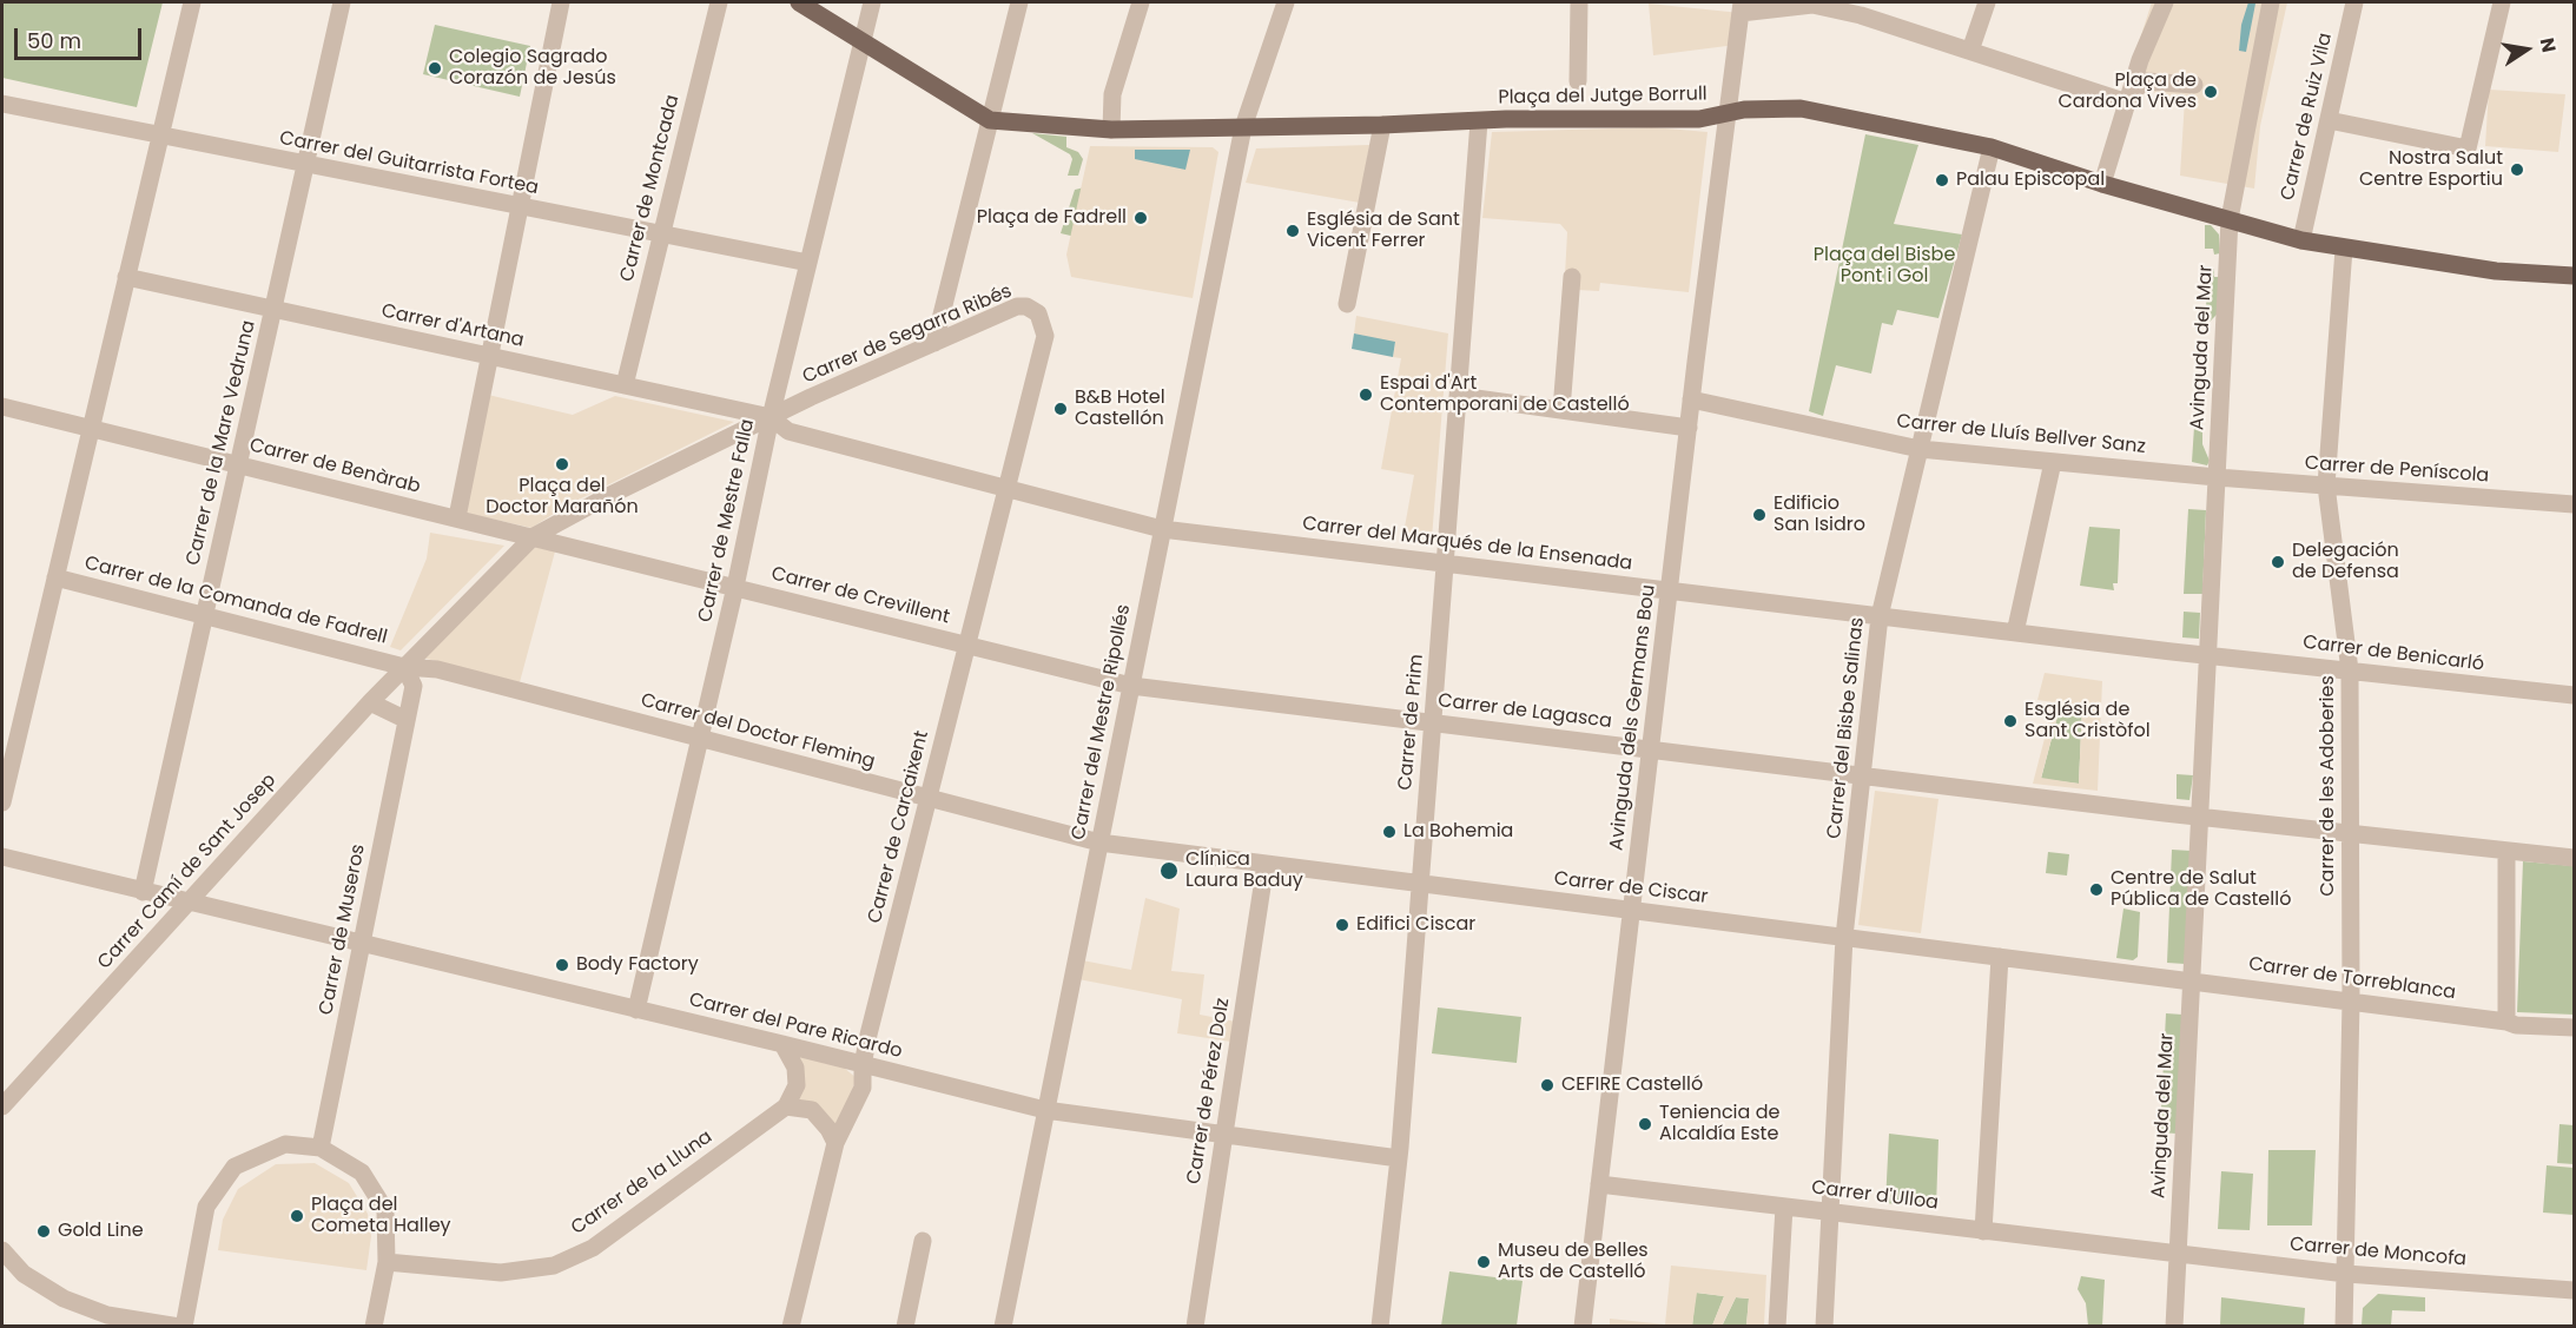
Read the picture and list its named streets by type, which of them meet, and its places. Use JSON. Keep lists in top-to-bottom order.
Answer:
{
  "streets": {
    "main road": ["Plaça del Jutge Borrull"],
    "street": [
      "Carrer de Ruiz Vila",
      "Carrer del Guitarrista Fortea",
      "Carrer de Montcada",
      "Carrer d'Artana",
      "Carrer de Segarra Ribés",
      "Avinguda del Mar",
      "Carrer de Lluís Bellver Sanz",
      "Carrer de la Mare Vedruna",
      "Carrer de Benàrab",
      "Carrer de Peníscola",
      "Carrer de Mestre Falla",
      "Carrer del Marqués de la Ensenada",
      "Carrer de Crevillent",
      "Carrer de la Comanda de Fadrell",
      "Carrer de Benicarló",
      "Carrer de Lagasca",
      "Avinguda dels Germans Bou",
      "Carrer del Mestre Ripollés",
      "Carrer de Prim",
      "Carrer del Bisbe Salinas",
      "Carrer del Doctor Fleming",
      "Carrer de les Adoberies",
      "Carrer de Carcaixent",
      "Carrer Camí de Sant Josep",
      "Carrer de Ciscar",
      "Carrer de Museros",
      "Carrer de Torreblanca",
      "Carrer del Pare Ricardo",
      "Carrer de Pérez Dolz",
      "Carrer de la Lluna",
      "Carrer d'Ulloa",
      "Carrer de Moncofa"
    ]
  },
  "crossings": [
    ["Plaça del Jutge Borrull", "Carrer de Ruiz Vila"],
    ["Plaça del Jutge Borrull", "Avinguda del Mar"],
    ["Plaça del Jutge Borrull", "Avinguda dels Germans Bou"],
    ["Plaça del Jutge Borrull", "Carrer del Mestre Ripollés"],
    ["Plaça del Jutge Borrull", "Carrer de Prim"],
    ["Plaça del Jutge Borrull", "Carrer del Bisbe Salinas"],
    ["Plaça del Jutge Borrull", "Carrer de les Adoberies"],
    ["Carrer del Guitarrista Fortea", "Carrer de Montcada"],
    ["Carrer del Guitarrista Fortea", "Carrer de la Mare Vedruna"],
    ["Carrer del Guitarrista Fortea", "Carrer de Mestre Falla"],
    ["Carrer de Montcada", "Carrer d'Artana"],
    ["Carrer d'Artana", "Carrer de Segarra Ribés"],
    ["Carrer d'Artana", "Carrer de la Mare Vedruna"],
    ["Carrer d'Artana", "Carrer de Mestre Falla"],
    ["Carrer d'Artana", "Carrer del Marqués de la Ensenada"],
    ["Carrer de Segarra Ribés", "Carrer de Benàrab"],
    ["Carrer de Segarra Ribés", "Carrer de Mestre Falla"],
    ["Carrer de Segarra Ribés", "Carrer del Marqués de la Ensenada"],
    ["Carrer de Segarra Ribés", "Carrer de Crevillent"],
    ["Carrer de Segarra Ribés", "Carrer de Carcaixent"],
    ["Avinguda del Mar", "Carrer de Lluís Bellver Sanz"],
    ["Avinguda del Mar", "Carrer de Peníscola"],
    ["Avinguda del Mar", "Carrer del Marqués de la Ensenada"],
    ["Avinguda del Mar", "Carrer de Benicarló"],
    ["Avinguda del Mar", "Carrer de Lagasca"],
    ["Avinguda del Mar", "Carrer de Ciscar"],
    ["Avinguda del Mar", "Carrer de Torreblanca"],
    ["Avinguda del Mar", "Carrer d'Ulloa"],
    ["Avinguda del Mar", "Carrer de Moncofa"],
    ["Carrer de Lluís Bellver Sanz", "Carrer de Peníscola"],
    ["Carrer de Lluís Bellver Sanz", "Avinguda dels Germans Bou"],
    ["Carrer de Lluís Bellver Sanz", "Carrer del Bisbe Salinas"],
    ["Carrer de la Mare Vedruna", "Carrer de Benàrab"],
    ["Carrer de la Mare Vedruna", "Carrer de la Comanda de Fadrell"],
    ["Carrer de la Mare Vedruna", "Carrer del Pare Ricardo"],
    ["Carrer de Benàrab", "Carrer de Crevillent"],
    ["Carrer de Peníscola", "Carrer de les Adoberies"],
    ["Carrer de Mestre Falla", "Carrer del Marqués de la Ensenada"],
    ["Carrer de Mestre Falla", "Carrer de Crevillent"],
    ["Carrer de Mestre Falla", "Carrer del Doctor Fleming"],
    ["Carrer de Mestre Falla", "Carrer del Pare Ricardo"],
    ["Carrer del Marqués de la Ensenada", "Carrer de Benicarló"],
    ["Carrer del Marqués de la Ensenada", "Avinguda dels Germans Bou"],
    ["Carrer del Marqués de la Ensenada", "Carrer del Mestre Ripollés"],
    ["Carrer del Marqués de la Ensenada", "Carrer de Prim"],
    ["Carrer del Marqués de la Ensenada", "Carrer del Bisbe Salinas"],
    ["Carrer del Marqués de la Ensenada", "Carrer de Carcaixent"],
    ["Carrer de Crevillent", "Carrer de Lagasca"],
    ["Carrer de Crevillent", "Carrer del Mestre Ripollés"],
    ["Carrer de Crevillent", "Carrer de Carcaixent"],
    ["Carrer de la Comanda de Fadrell", "Carrer del Doctor Fleming"],
    ["Carrer de la Comanda de Fadrell", "Carrer Camí de Sant Josep"],
    ["Carrer de la Comanda de Fadrell", "Carrer de Museros"],
    ["Carrer de Benicarló", "Carrer de les Adoberies"],
    ["Carrer de Lagasca", "Avinguda dels Germans Bou"],
    ["Carrer de Lagasca", "Carrer del Mestre Ripollés"],
    ["Carrer de Lagasca", "Carrer de Prim"],
    ["Carrer de Lagasca", "Carrer del Bisbe Salinas"],
    ["Avinguda dels Germans Bou", "Carrer de Ciscar"],
    ["Avinguda dels Germans Bou", "Carrer d'Ulloa"],
    ["Carrer del Mestre Ripollés", "Carrer del Doctor Fleming"],
    ["Carrer del Mestre Ripollés", "Carrer de Ciscar"],
    ["Carrer del Mestre Ripollés", "Carrer del Pare Ricardo"],
    ["Carrer de Prim", "Carrer de Ciscar"],
    ["Carrer de Prim", "Carrer del Pare Ricardo"],
    ["Carrer del Bisbe Salinas", "Carrer de Ciscar"],
    ["Carrer del Bisbe Salinas", "Carrer d'Ulloa"],
    ["Carrer del Doctor Fleming", "Carrer de Carcaixent"],
    ["Carrer del Doctor Fleming", "Carrer Camí de Sant Josep"],
    ["Carrer del Doctor Fleming", "Carrer de Ciscar"],
    ["Carrer del Doctor Fleming", "Carrer de Museros"],
    ["Carrer de les Adoberies", "Carrer de Torreblanca"],
    ["Carrer de les Adoberies", "Carrer de Moncofa"],
    ["Carrer de Carcaixent", "Carrer del Pare Ricardo"],
    ["Carrer Camí de Sant Josep", "Carrer de Museros"],
    ["Carrer Camí de Sant Josep", "Carrer del Pare Ricardo"],
    ["Carrer de Ciscar", "Carrer de Torreblanca"],
    ["Carrer de Ciscar", "Carrer de Pérez Dolz"],
    ["Carrer de Museros", "Carrer del Pare Ricardo"],
    ["Carrer del Pare Ricardo", "Carrer de Pérez Dolz"],
    ["Carrer d'Ulloa", "Carrer de Moncofa"]
  ],
  "parks": ["Plaça del Bisbe Pont i Gol"],
  "places": [
    "Colegio Sagrado Corazón de Jesús",
    "Plaça de Cardona Vives",
    "Nostra Salut Centre Esportiu",
    "Palau Episcopal",
    "Plaça de Fadrell",
    "Església de Sant Vicent Ferrer",
    "Espai d'Art Contemporani de Castelló",
    "B&B Hotel Castellón",
    "Plaça del Doctor Marañón",
    "Edificio San Isidro",
    "Delegación de Defensa",
    "Església de Sant Cristòfol",
    "La Bohemia",
    "Clínica Laura Baduy",
    "Centre de Salut Pública de Castelló",
    "Edifici Ciscar",
    "Body Factory",
    "CEFIRE Castelló",
    "Teniencia de Alcaldía Este",
    "Plaça del Cometa Halley",
    "Gold Line",
    "Museu de Belles Arts de Castelló"
  ],
  "scale_bar": "50 m",
  "north": "right"
}
